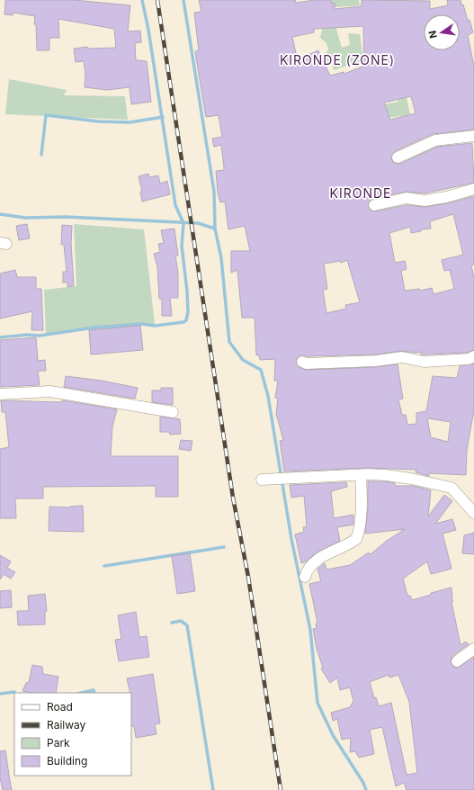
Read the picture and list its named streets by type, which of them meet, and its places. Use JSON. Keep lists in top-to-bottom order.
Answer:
{
  "districts": ["KIRONDE (ZONE)", "KIRONDE"],
  "legend": [
    "Road",
    "Railway",
    "Park",
    "Building"
  ],
  "north": "left"
}
